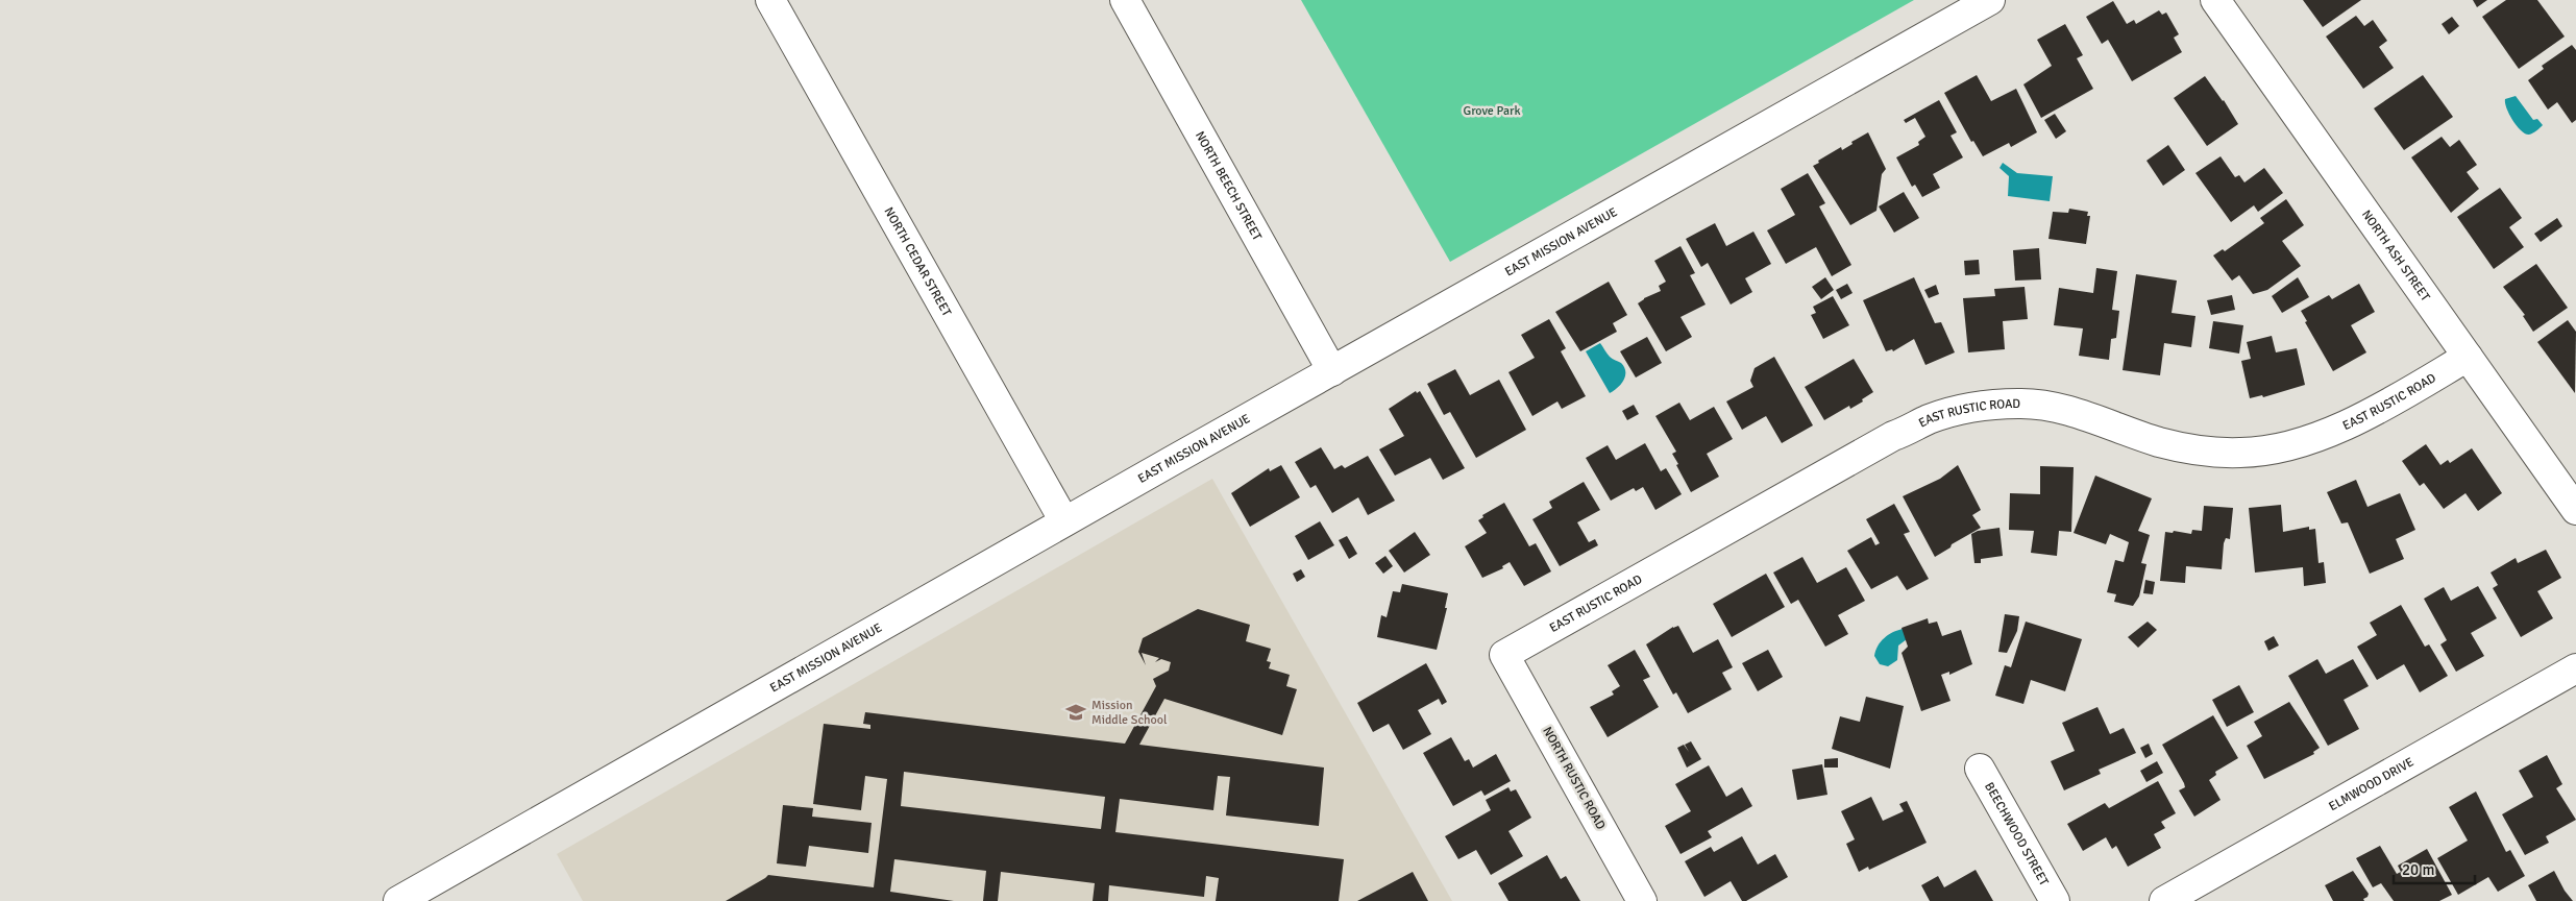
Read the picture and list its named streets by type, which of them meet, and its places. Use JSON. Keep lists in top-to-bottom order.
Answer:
{
  "streets": {
    "street": [
      "NORTH BEECH STREET",
      "EAST MISSION AVENUE",
      "NORTH ASH STREET",
      "NORTH CEDAR STREET",
      "EAST RUSTIC ROAD",
      "NORTH RUSTIC ROAD",
      "ELMWOOD DRIVE",
      "BEECHWOOD STREET"
    ]
  },
  "crossings": [
    ["NORTH BEECH STREET", "EAST MISSION AVENUE"],
    ["EAST MISSION AVENUE", "NORTH CEDAR STREET"],
    ["NORTH ASH STREET", "EAST RUSTIC ROAD"],
    ["EAST RUSTIC ROAD", "NORTH RUSTIC ROAD"]
  ],
  "parks": ["Grove Park"],
  "places": {
    "school or university": ["Mission Middle School"]
  },
  "scale_bar": "20 m"
}
